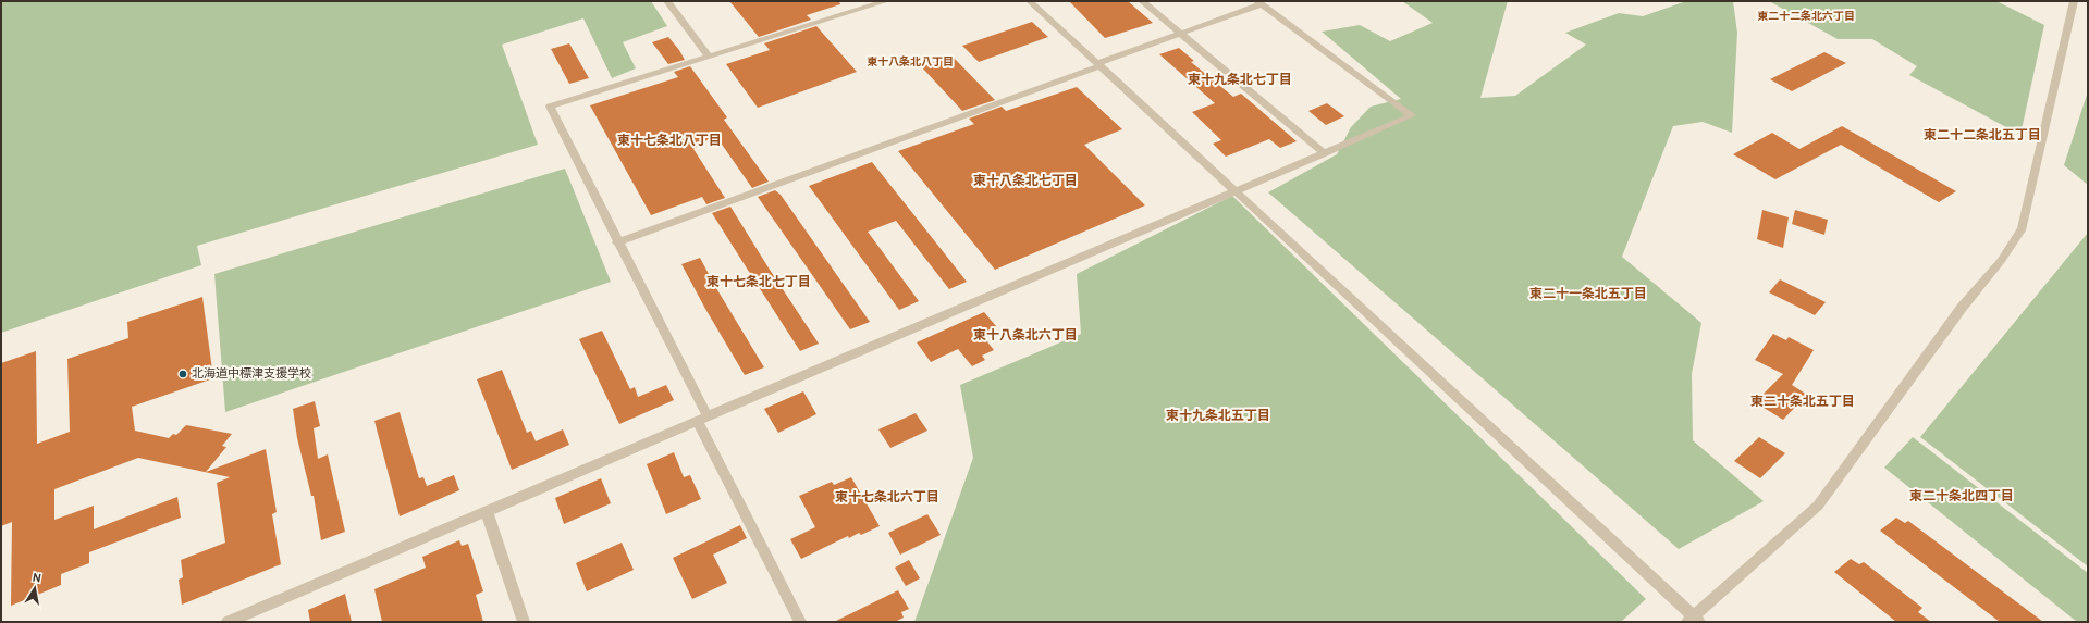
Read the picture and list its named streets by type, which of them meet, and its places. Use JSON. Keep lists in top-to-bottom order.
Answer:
{
  "districts": [
    "東二十二条北六丁目",
    "東十八条北八丁目",
    "東十九条北七丁目",
    "東二十二条北五丁目",
    "東十七条北八丁目",
    "東十八条北七丁目",
    "東十七条北七丁目",
    "東二十一条北五丁目",
    "東十八条北六丁目",
    "東二十条北五丁目",
    "東十九条北五丁目",
    "東二十条北四丁目",
    "東十七条北六丁目"
  ],
  "places": ["北海道中標津支援学校"],
  "north": "top"
}
